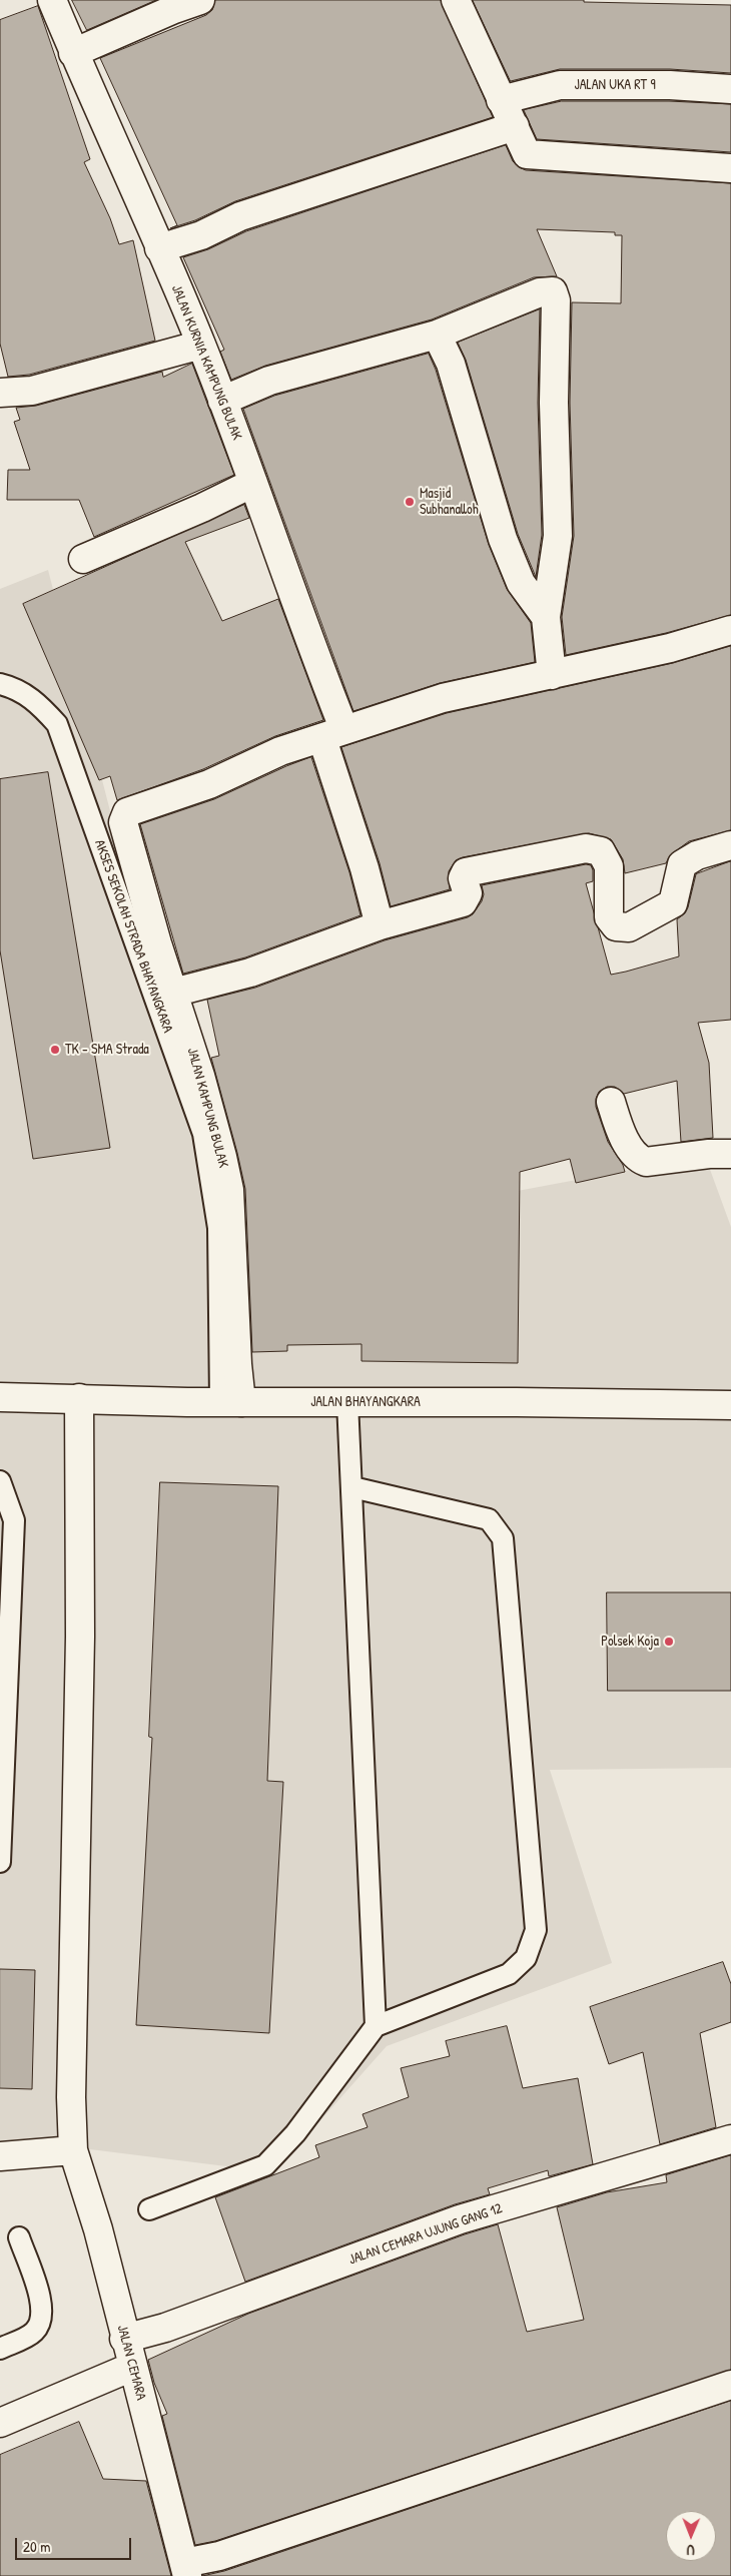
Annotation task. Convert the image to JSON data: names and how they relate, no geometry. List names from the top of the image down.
{
  "streets": {
    "street": [
      "JALAN UKA RT 9",
      "JALAN KURNIA KAMPUNG BULAK",
      "JALAN KAMPUNG BULAK",
      "JALAN BHAYANGKARA",
      "JALAN CEMARA UJUNG GANG 12",
      "JALAN CEMARA"
    ],
    "lane": ["AKSES SEKOLAH STRADA BHAYANGKARA"]
  },
  "crossings": [
    ["JALAN KURNIA KAMPUNG BULAK", "JALAN KAMPUNG BULAK"],
    ["AKSES SEKOLAH STRADA BHAYANGKARA", "JALAN KAMPUNG BULAK"],
    ["AKSES SEKOLAH STRADA BHAYANGKARA", "JALAN BHAYANGKARA"],
    ["JALAN KAMPUNG BULAK", "JALAN BHAYANGKARA"],
    ["JALAN BHAYANGKARA", "JALAN CEMARA"],
    ["JALAN CEMARA UJUNG GANG 12", "JALAN CEMARA"]
  ],
  "places": ["Masjid Subhanalloh", "TK - SMA Strada", "Polsek Koja"],
  "scale_bar": "20 m",
  "north": "bottom"
}
